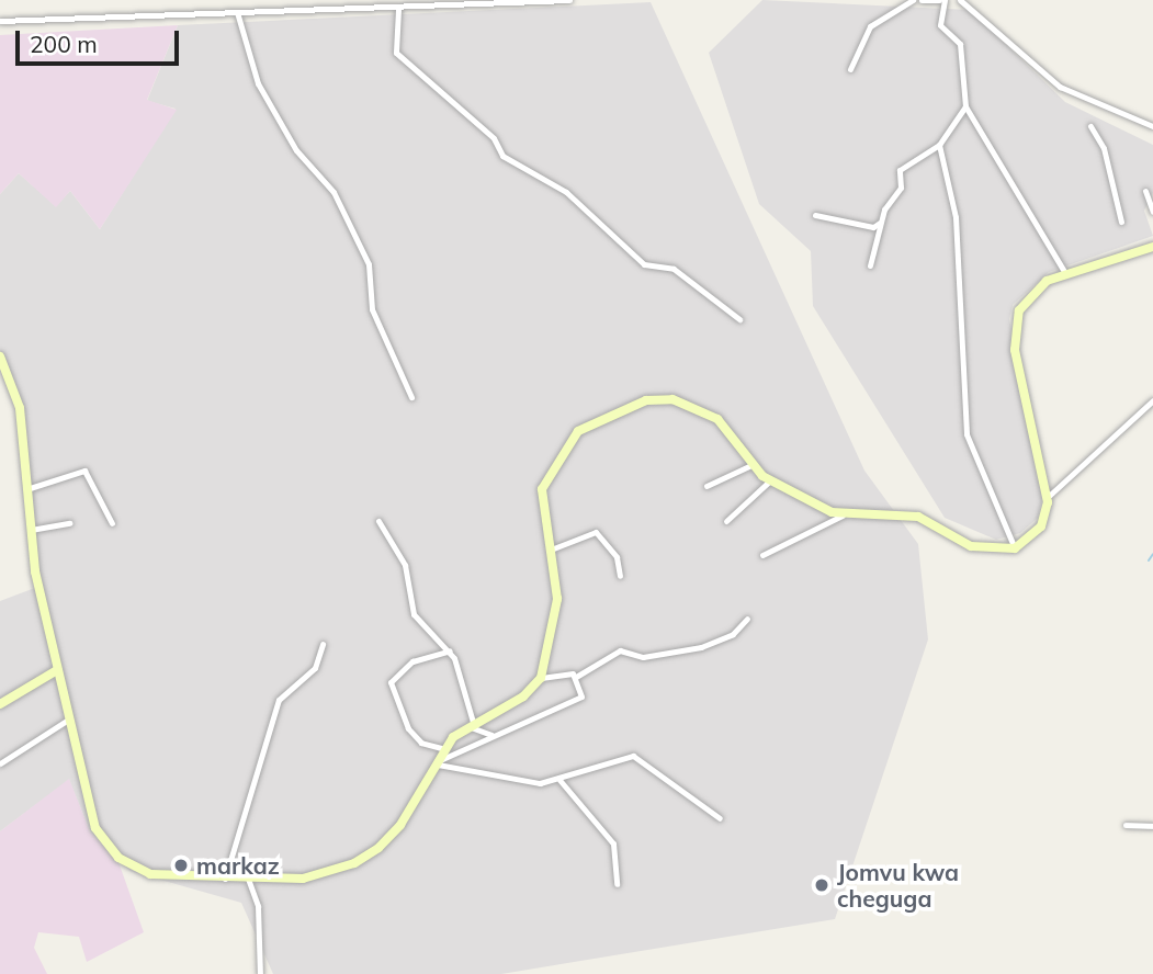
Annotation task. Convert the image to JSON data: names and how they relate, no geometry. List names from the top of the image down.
{
  "places": ["markaz", "Jomvu kwa cheguga"],
  "scale_bar": "200 m"
}
